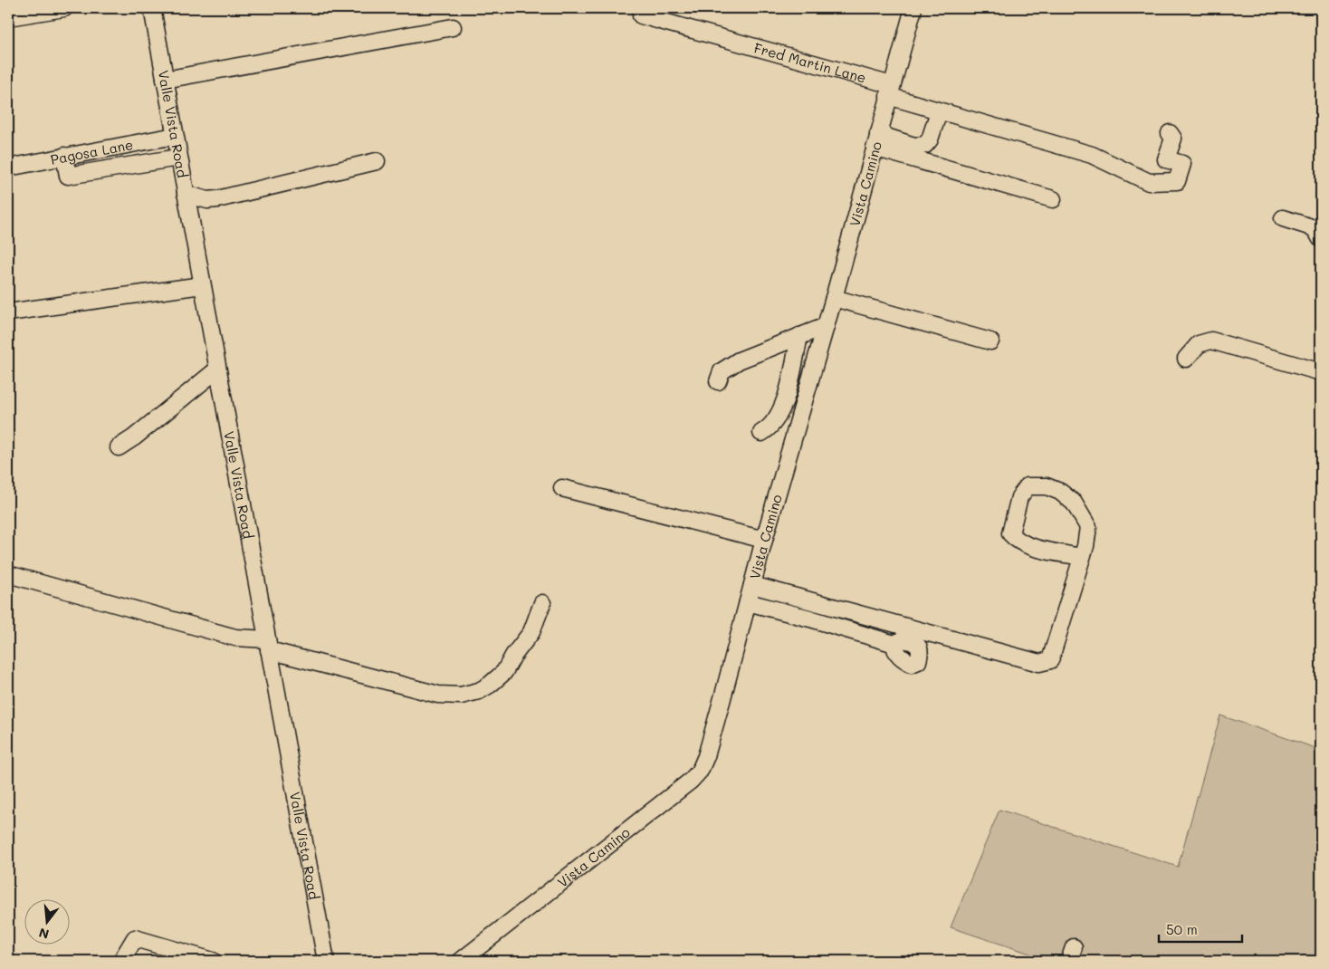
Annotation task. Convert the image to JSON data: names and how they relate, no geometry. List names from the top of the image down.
{
  "streets": {
    "street": [
      "Fred Martin Lane",
      "Valle Vista Road",
      "Pagosa Lane",
      "Vista Camino"
    ]
  },
  "crossings": [
    ["Fred Martin Lane", "Vista Camino"],
    ["Valle Vista Road", "Pagosa Lane"]
  ],
  "scale_bar": "50 m",
  "north": "bottom"
}
